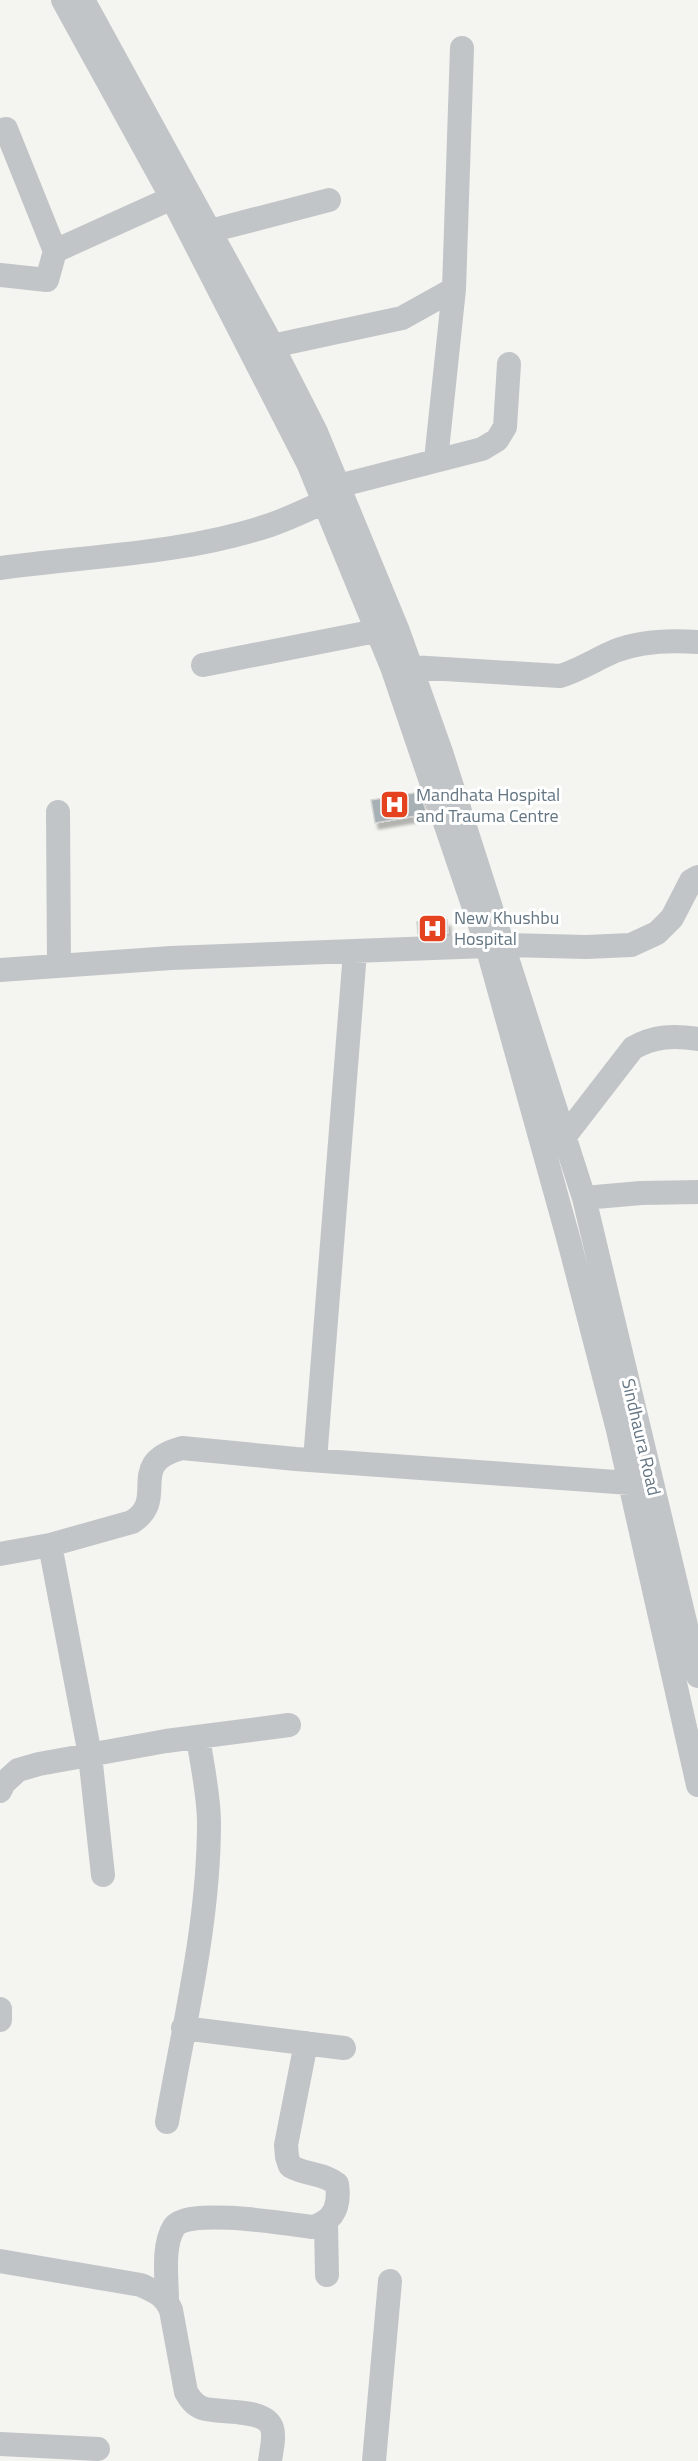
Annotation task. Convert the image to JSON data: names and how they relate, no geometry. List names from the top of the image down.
{
  "streets": {
    "street": ["Sindhaura Road"]
  },
  "places": {
    "hospital": ["Mandhata Hospital and Trauma Centre", "New Khushbu Hospital"]
  }
}
